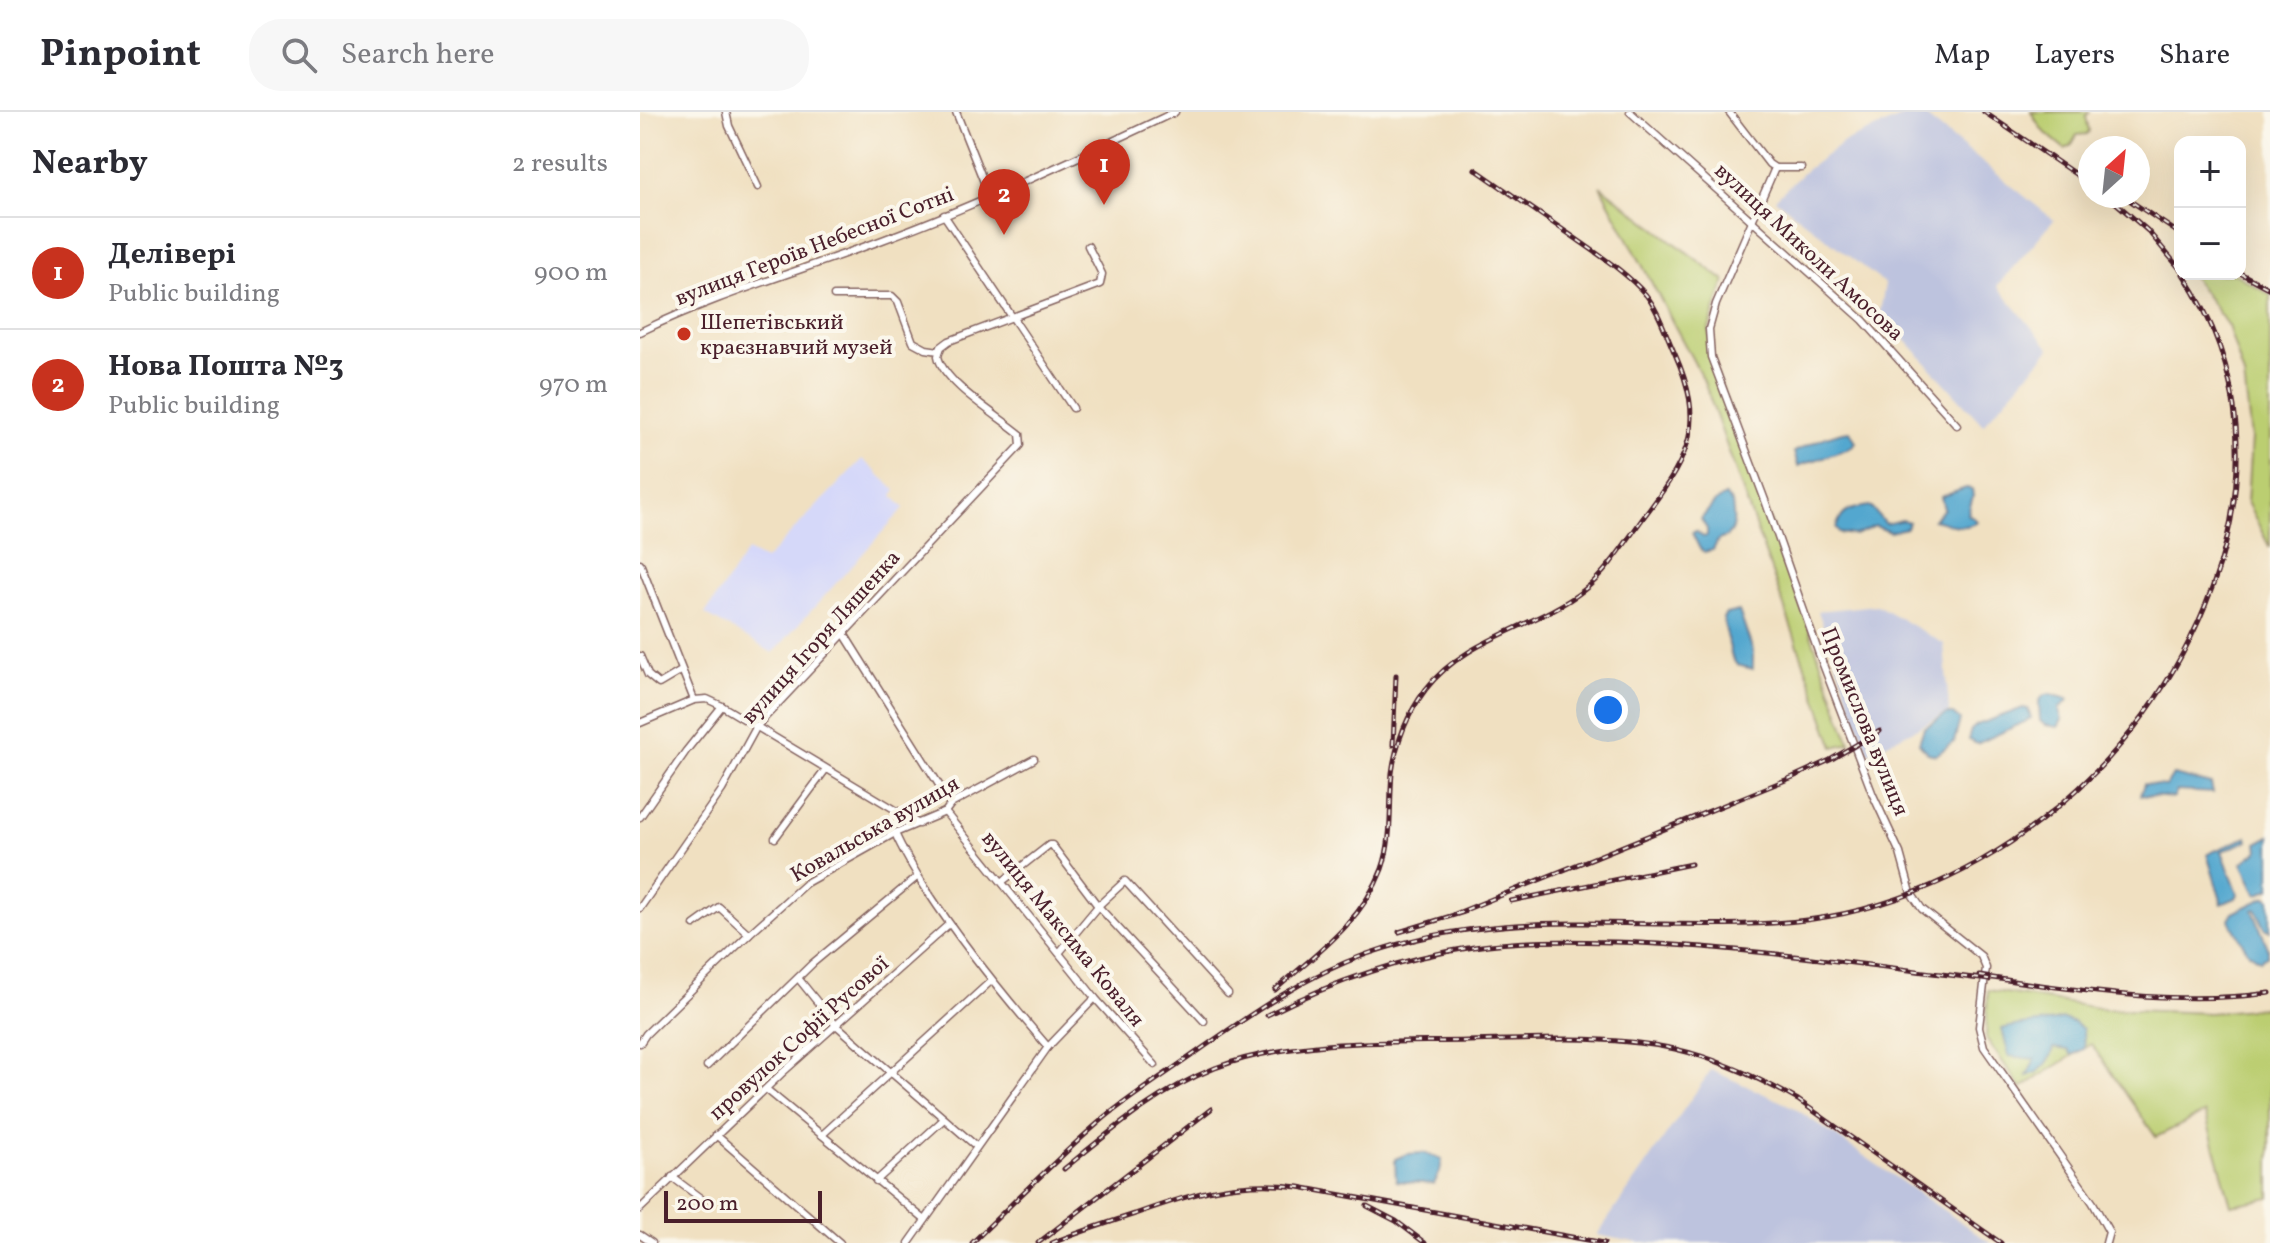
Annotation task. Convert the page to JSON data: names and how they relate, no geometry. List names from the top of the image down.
{
  "streets": {
    "street": [
      "вулиця Героїв Небесної Сотні",
      "вулиця Миколи Амосова",
      "вулиця Ігоря Ляшенка",
      "Промислова вулиця",
      "Ковальська вулиця",
      "вулиця Максима Коваля",
      "провулок Софії Русової"
    ]
  },
  "crossings": [
    ["вулиця Миколи Амосова", "Промислова вулиця"],
    ["Ковальська вулиця", "вулиця Максима Коваля"]
  ],
  "places": ["Шепетівський краєзнавчий музей"],
  "scale_bar": "200 m",
  "north": "top right",
  "page": {
    "header": "Pinpoint",
    "search": "Search here",
    "nav": ["Map", "Layers", "Share"],
    "heading": ["Nearby", "2 results"],
    "map_buttons": ["+", "−"],
    "pins": ["1", "2"],
    "list": [
      {
        "mark": "1",
        "name": "Делівері",
        "note": "Public building",
        "value": "900 m"
      },
      {
        "mark": "2",
        "name": "Нова Пошта №3",
        "note": "Public building",
        "value": "970 m"
      }
    ],
    "scale": "200 m"
  }
}
